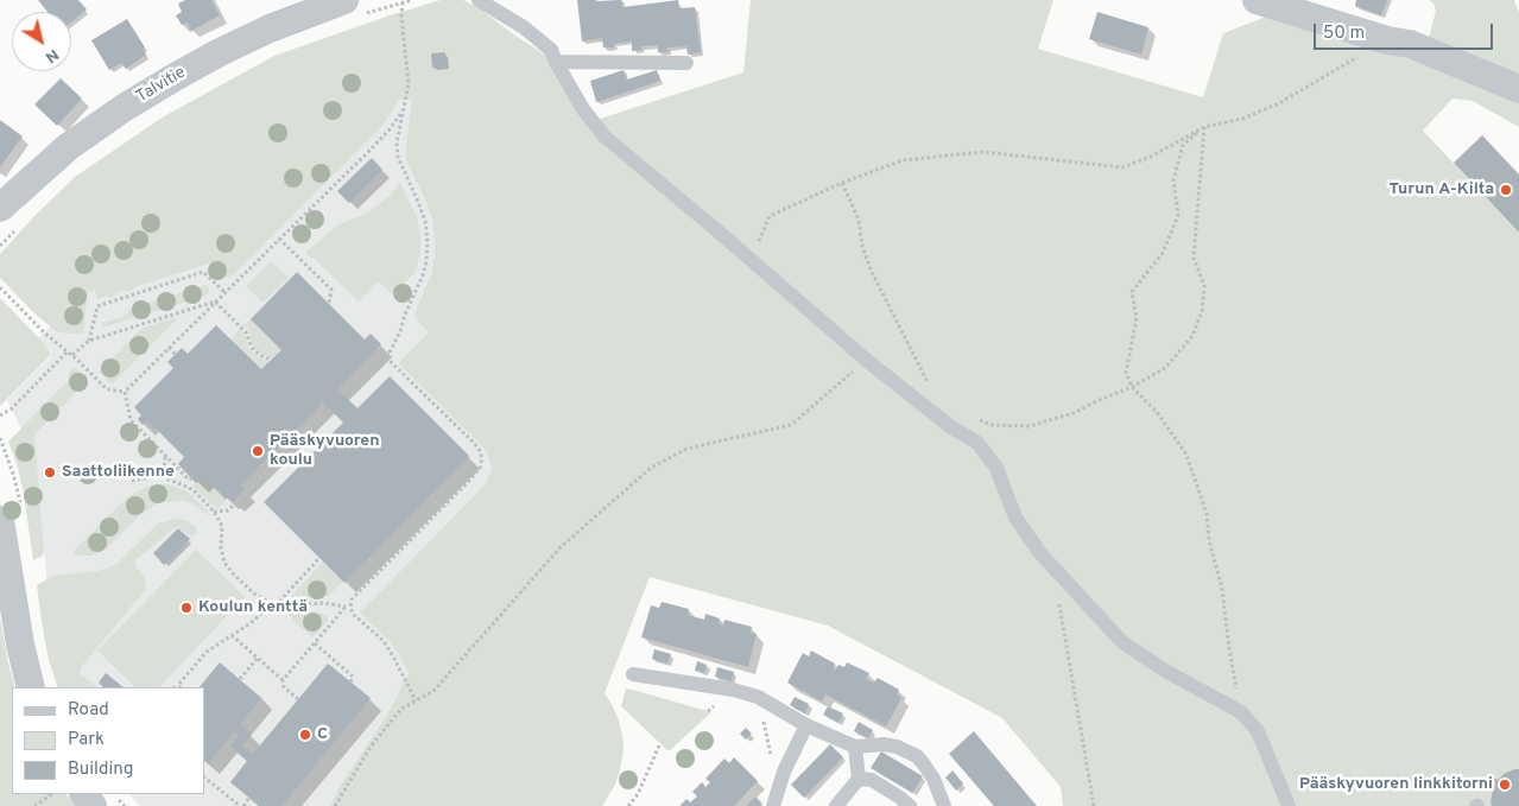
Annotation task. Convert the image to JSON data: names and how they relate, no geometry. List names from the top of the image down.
{
  "streets": {
    "street": ["Talvitie"]
  },
  "places": [
    "Turun A-Kilta",
    "Pääskyvuoren koulu",
    "Saattoliikenne",
    "Koulun kenttä",
    "C",
    "Pääskyvuoren linkkitorni"
  ],
  "legend": ["Road", "Park", "Building"],
  "scale_bar": "50 m",
  "north": "bottom right"
}
